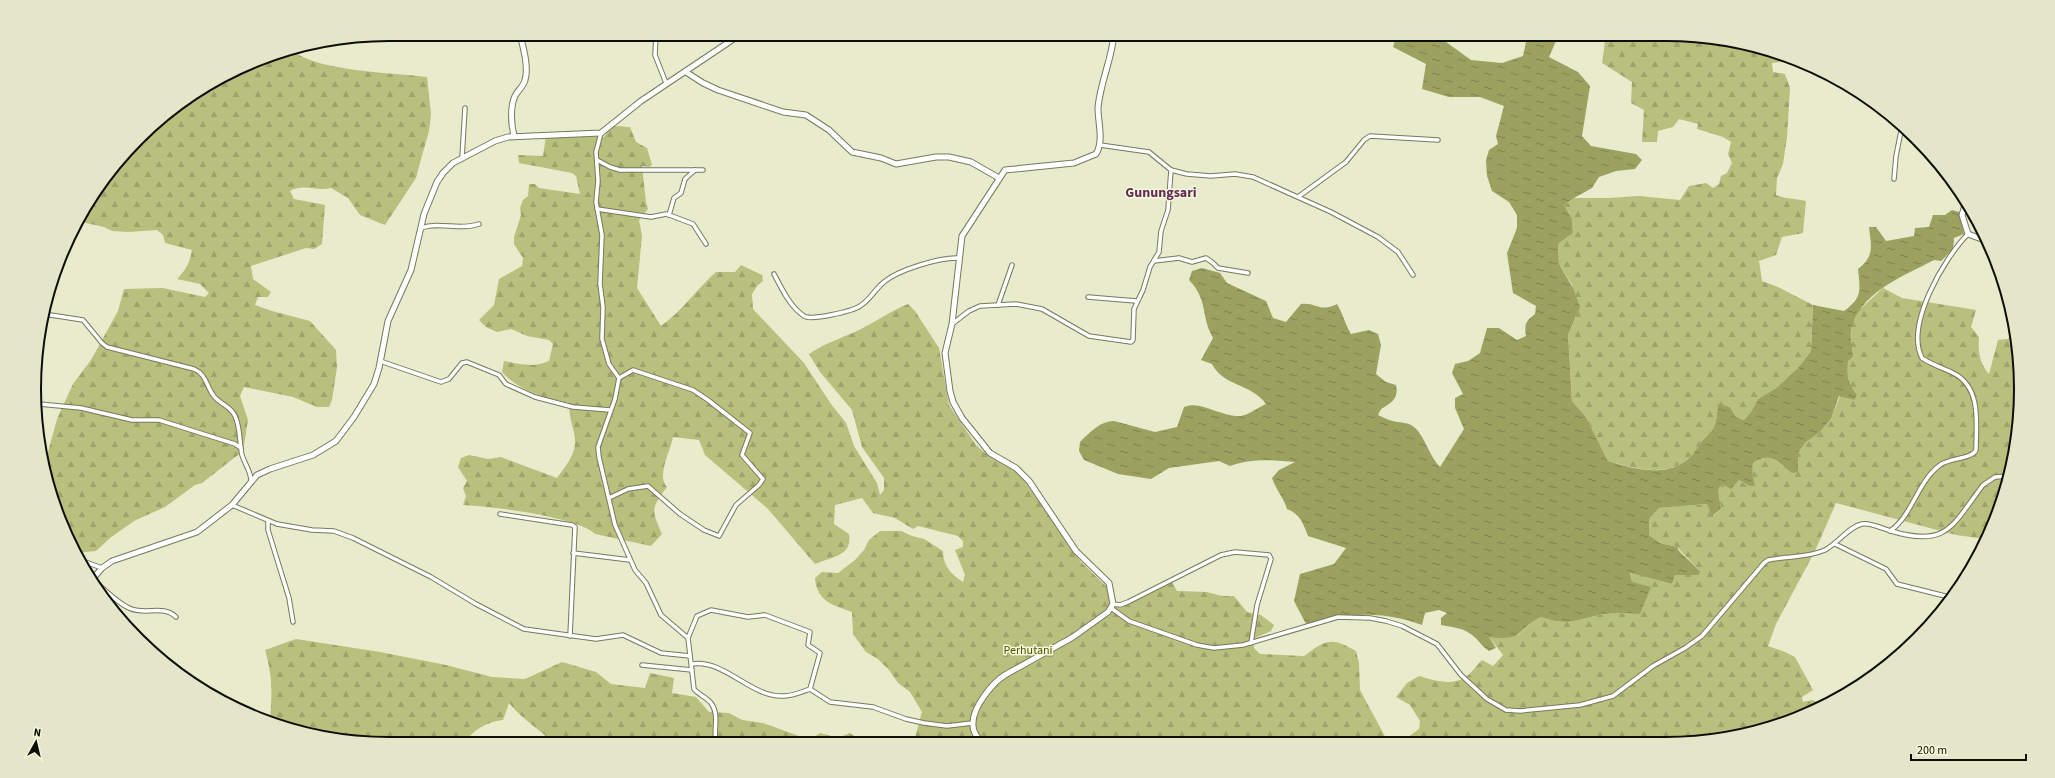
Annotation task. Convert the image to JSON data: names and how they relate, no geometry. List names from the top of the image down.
{
  "districts": ["Gunungsari"],
  "parks": ["Perhutani"],
  "scale_bar": "200 m",
  "north": "top"
}
